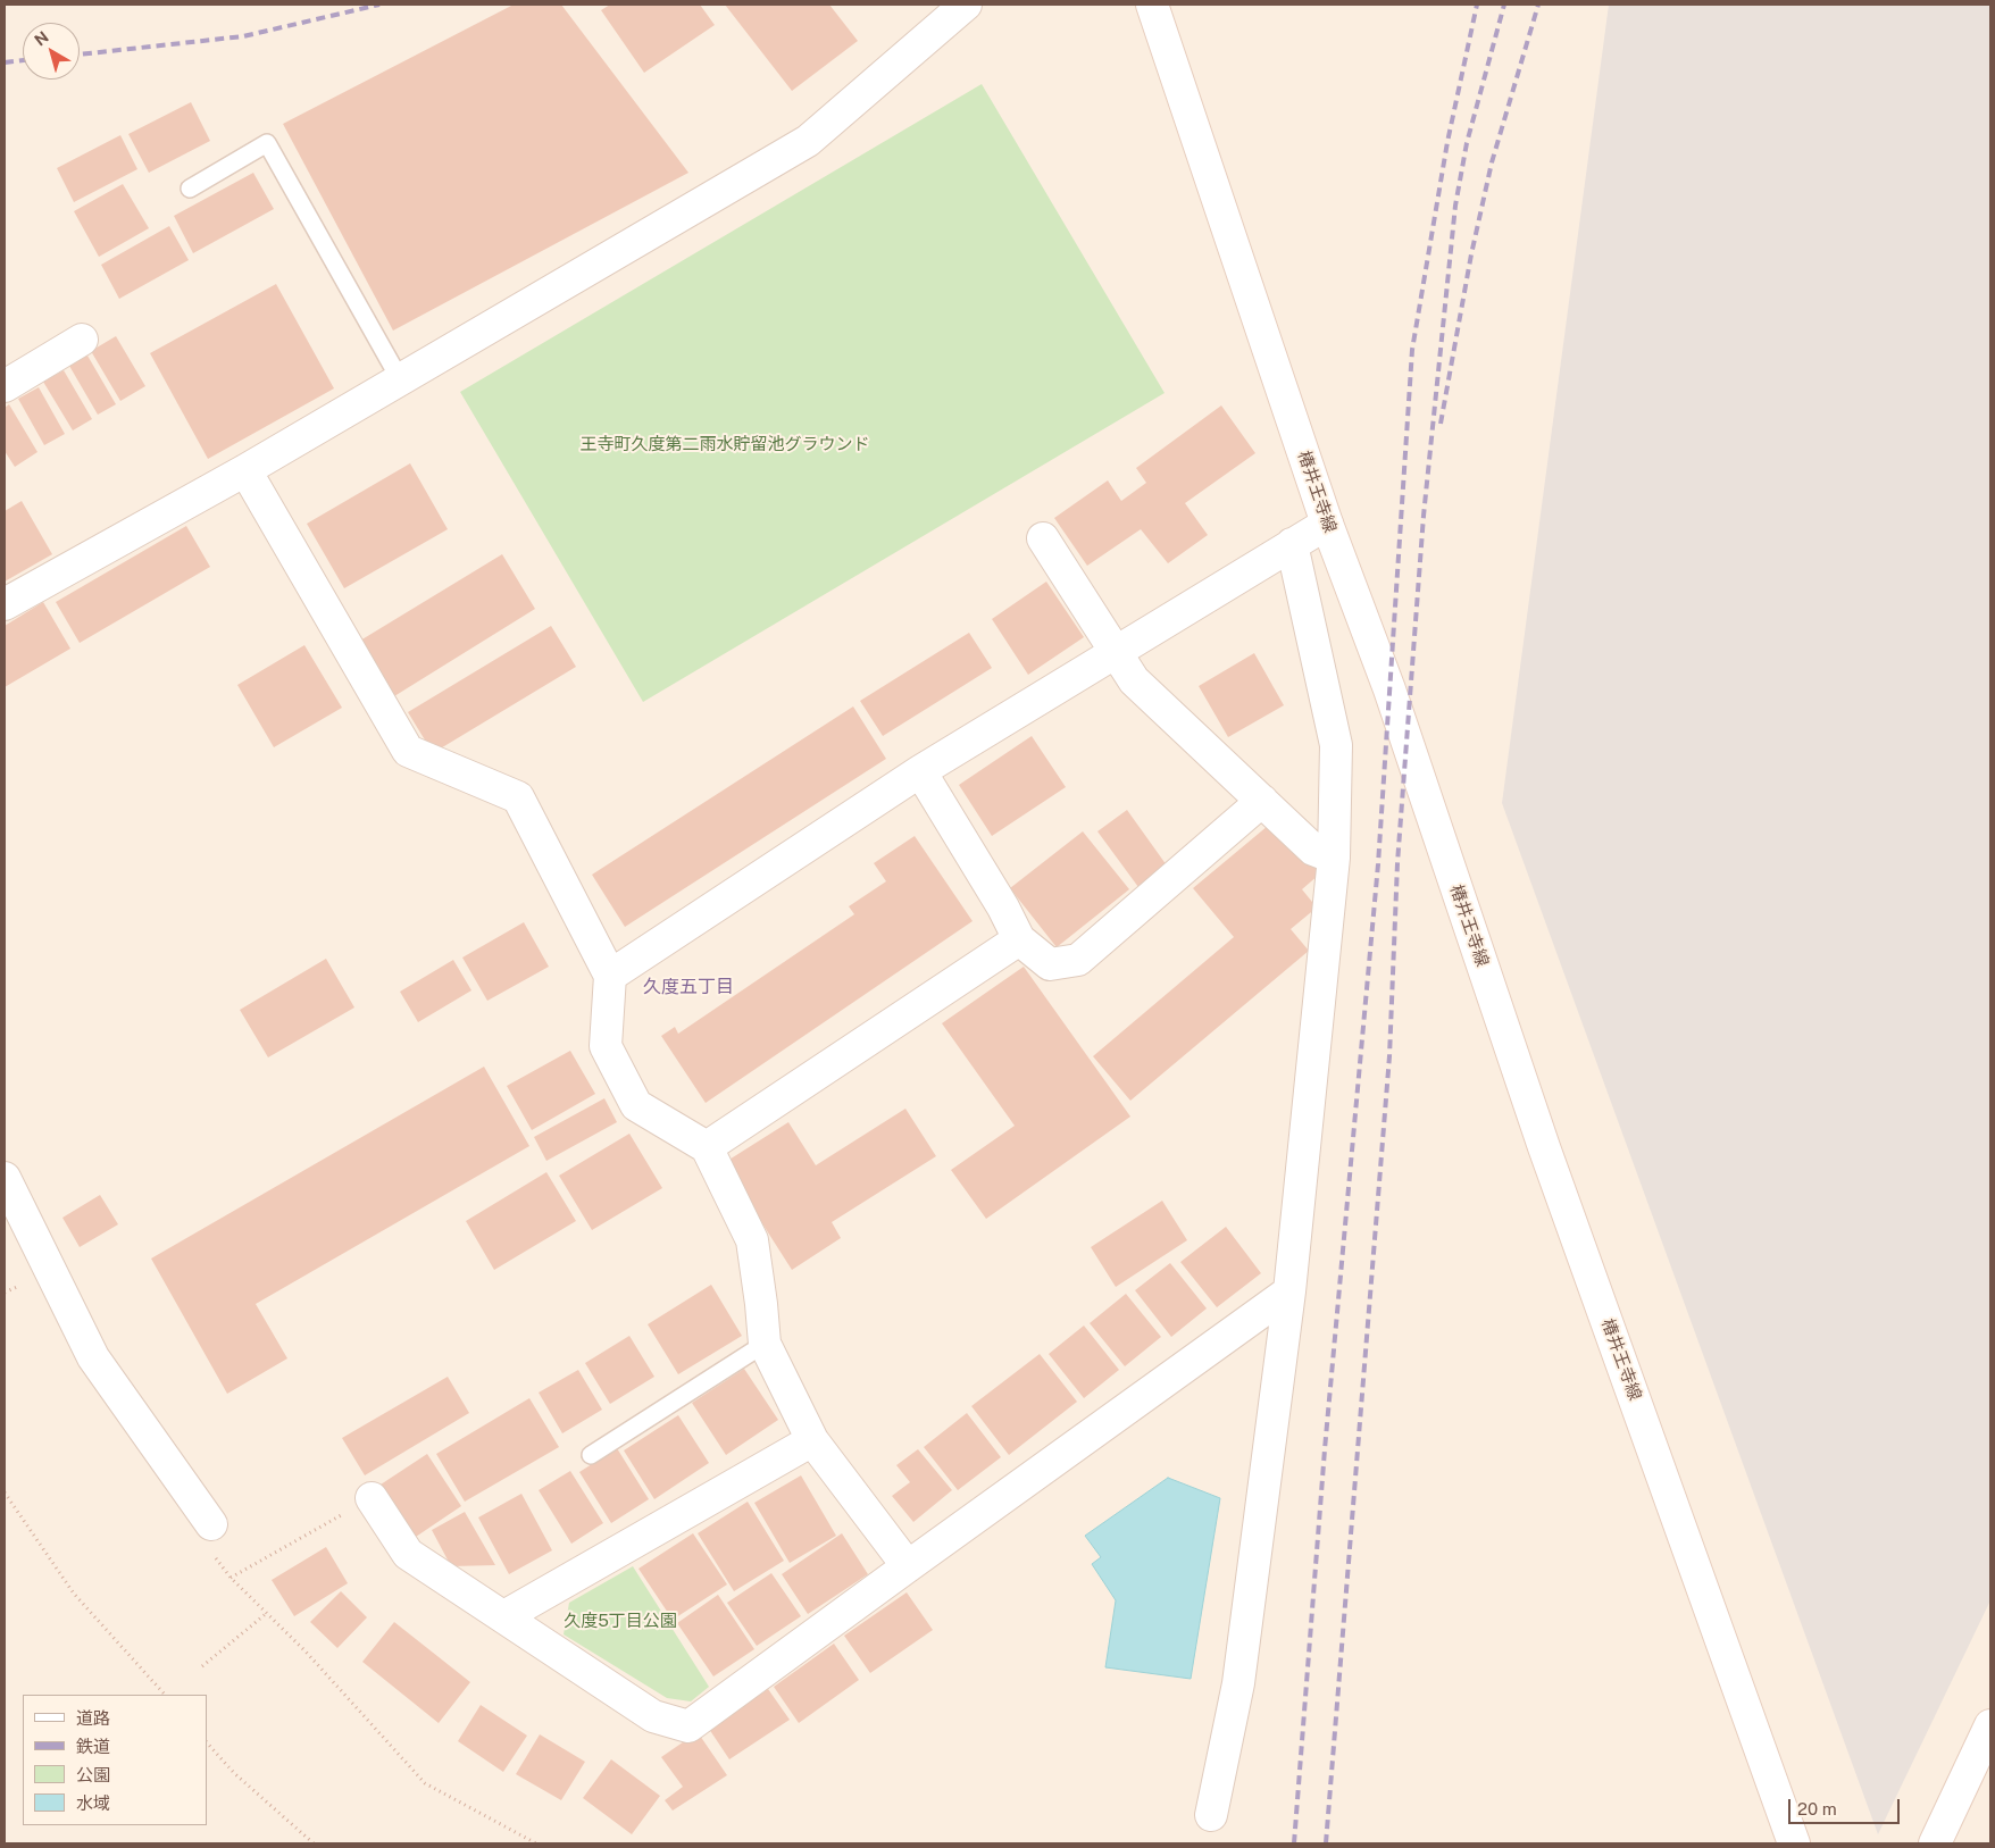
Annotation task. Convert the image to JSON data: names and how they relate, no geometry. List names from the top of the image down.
{
  "streets": {
    "street": ["椿井王寺線"]
  },
  "districts": ["久度五丁目"],
  "parks": ["王寺町久度第二雨水貯留池グラウンド", "久度5丁目公園"],
  "legend": [
    "道路",
    "鉄道",
    "公園",
    "水域"
  ],
  "scale_bar": "20 m",
  "north": "top left"
}
